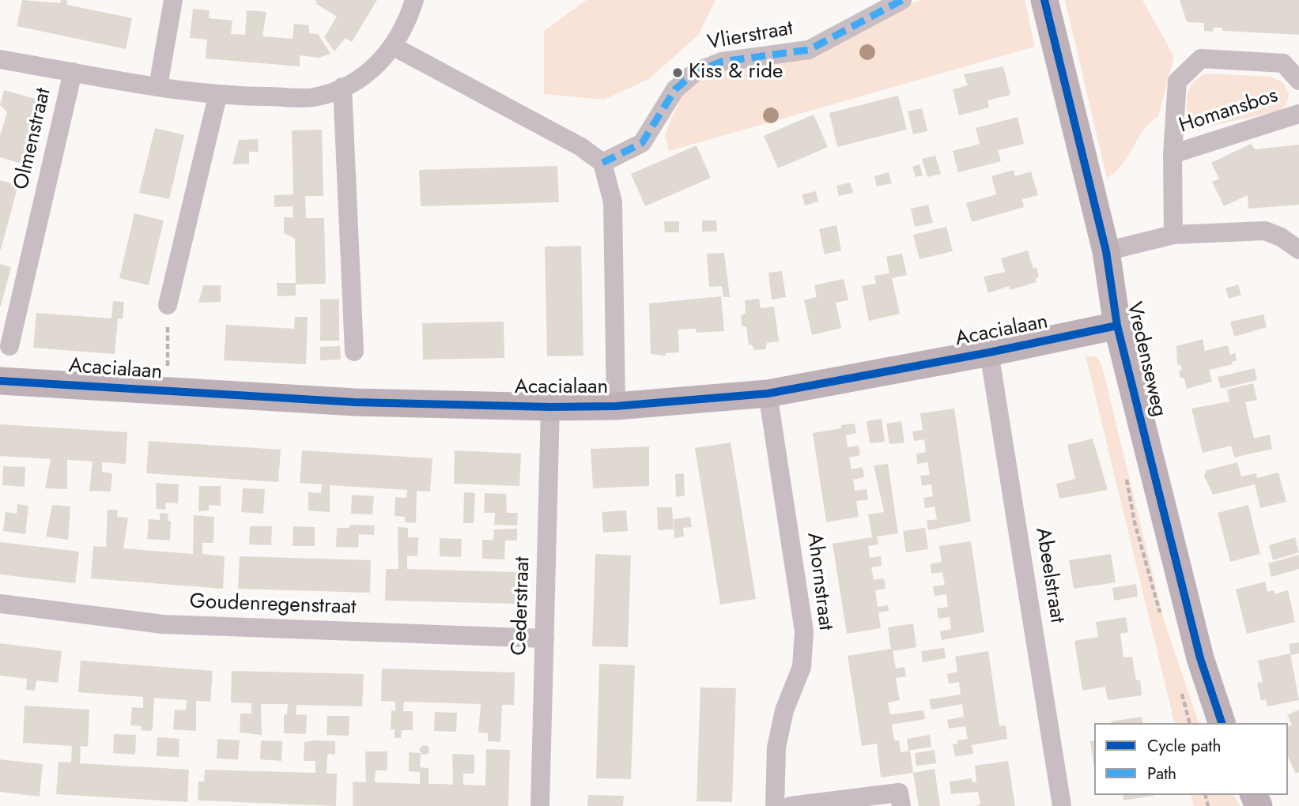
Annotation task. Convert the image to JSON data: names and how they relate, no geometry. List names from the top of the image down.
{
  "streets": {
    "street": [
      "Vlierstraat",
      "Homansbos",
      "Olmenstraat",
      "Acacialaan",
      "Vredenseweg",
      "Abeelstraat",
      "Ahornstraat",
      "Goudenregenstraat",
      "Cederstraat"
    ]
  },
  "crossings": [
    ["Acacialaan", "Vredenseweg"],
    ["Acacialaan", "Abeelstraat"],
    ["Acacialaan", "Ahornstraat"],
    ["Acacialaan", "Cederstraat"],
    ["Goudenregenstraat", "Cederstraat"]
  ],
  "places": ["Kiss & ride"],
  "legend": ["Cycle path", "Path"]
}
